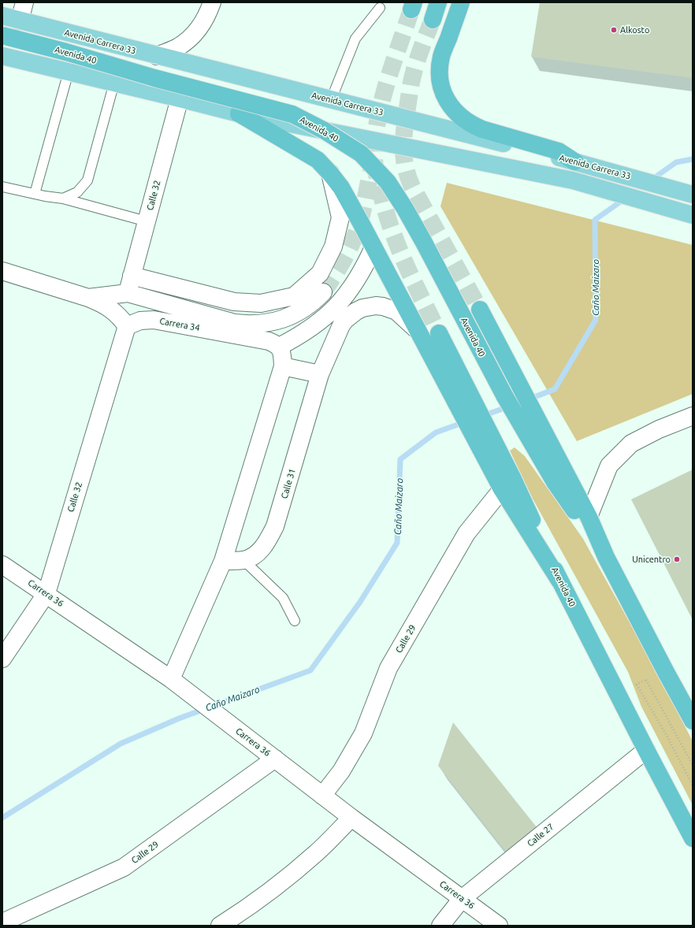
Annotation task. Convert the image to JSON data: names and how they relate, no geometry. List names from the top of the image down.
{
  "streets": {
    "highway": ["Avenida 40"],
    "main road": ["Avenida Carrera 33"],
    "street": [
      "Calle 32",
      "Carrera 34",
      "Calle 31",
      "Carrera 36",
      "Calle 29",
      "Calle 27"
    ]
  },
  "crossings": [
    ["Avenida 40", "Calle 27"],
    ["Calle 32", "Carrera 34"],
    ["Calle 32", "Carrera 36"],
    ["Carrera 36", "Calle 29"],
    ["Carrera 36", "Calle 27"]
  ],
  "water": ["Caño Maizaro"],
  "places": ["Alkosto", "Unicentro"]
}
